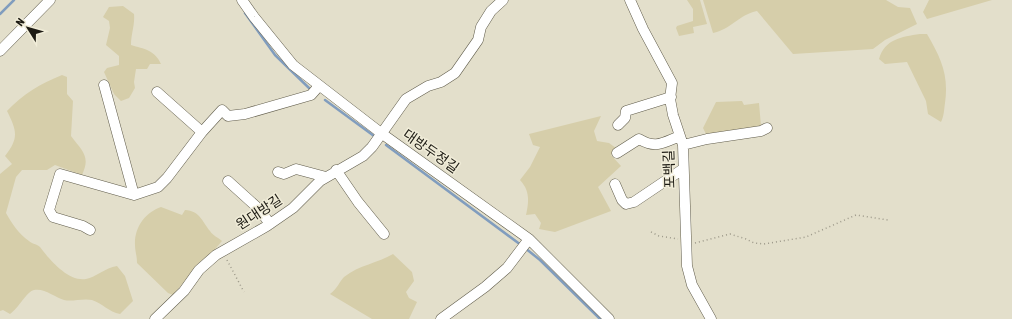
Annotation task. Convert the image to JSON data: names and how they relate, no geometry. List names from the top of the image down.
{
  "streets": {
    "street": ["대방두정길", "포백길", "원대방길"]
  },
  "crossings": [
    ["대방두정길", "원대방길"]
  ],
  "north": "top left"
}
